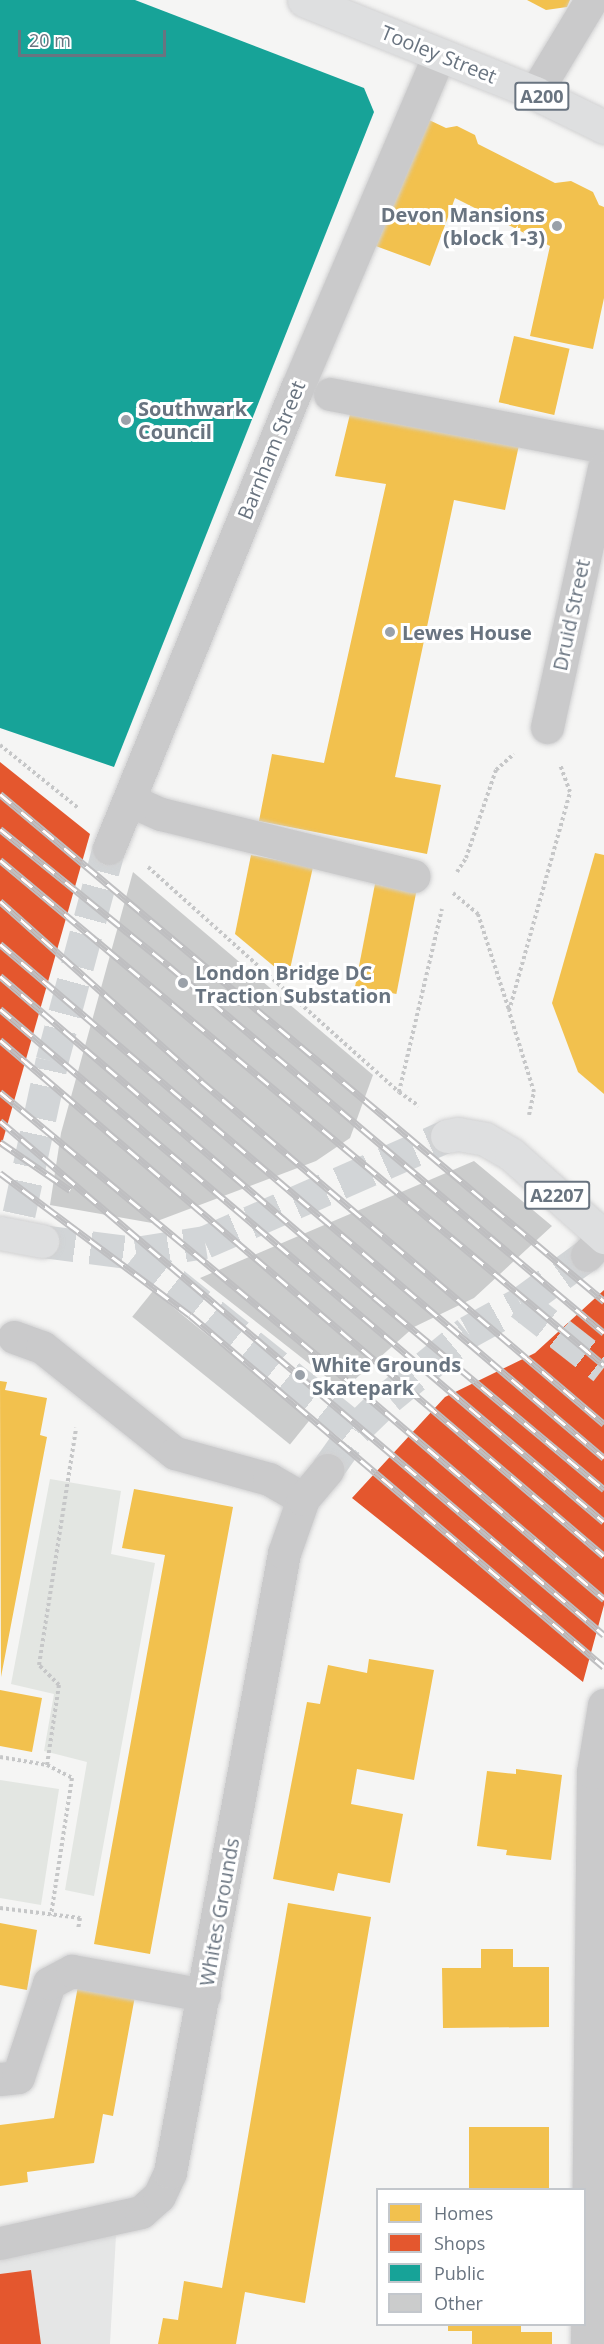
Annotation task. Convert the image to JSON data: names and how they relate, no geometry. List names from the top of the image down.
{
  "streets": {
    "main road": ["Tooley Street", "A200", "A2207"],
    "street": ["Barnham Street", "Druid Street", "Whites Grounds"]
  },
  "crossings": [
    ["Tooley Street", "Barnham Street"]
  ],
  "places": [
    "Devon Mansions (block 1-3)",
    "Southwark Council",
    "Lewes House",
    "London Bridge DC Traction Substation",
    "White Grounds Skatepark"
  ],
  "legend": [
    "Homes",
    "Shops",
    "Public",
    "Other"
  ],
  "scale_bar": "20 m"
}
